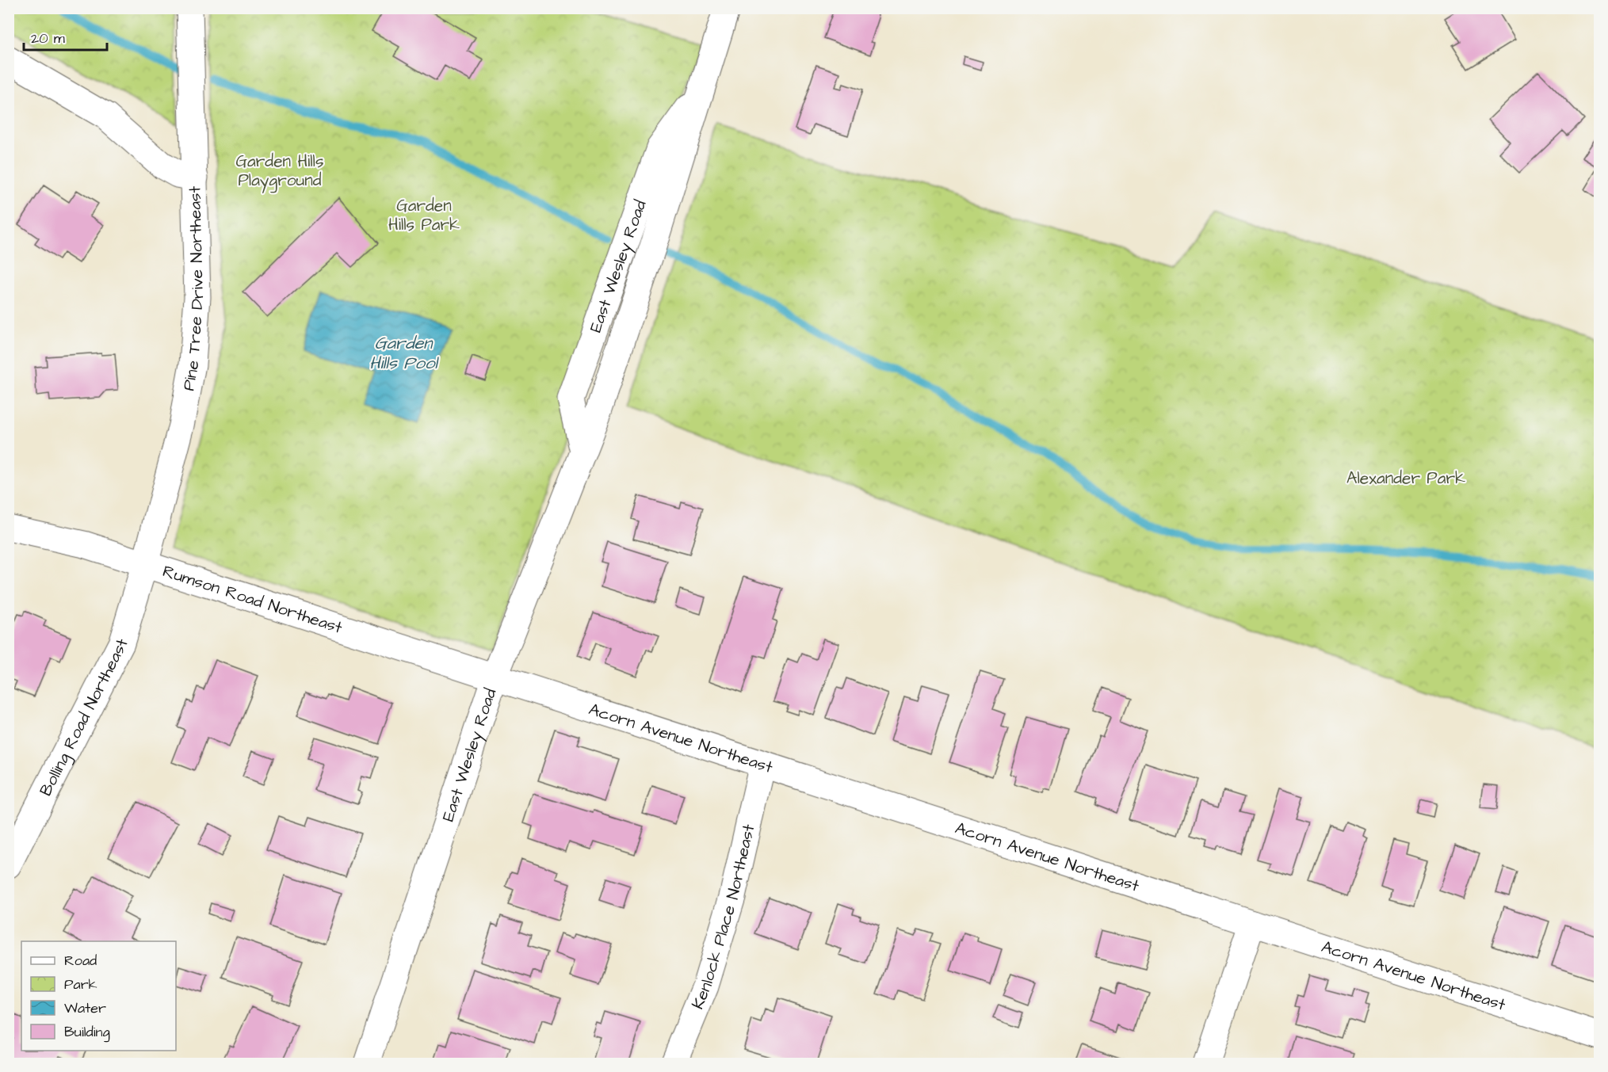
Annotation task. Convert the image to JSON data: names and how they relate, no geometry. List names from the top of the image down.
{
  "streets": {
    "street": [
      "East Wesley Road",
      "Pine Tree Drive Northeast",
      "Rumson Road Northeast",
      "Bolling Road Northeast",
      "Acorn Avenue Northeast",
      "Kenlock Place Northeast"
    ]
  },
  "crossings": [
    ["East Wesley Road", "Rumson Road Northeast"],
    ["East Wesley Road", "Acorn Avenue Northeast"],
    ["Pine Tree Drive Northeast", "Rumson Road Northeast"],
    ["Pine Tree Drive Northeast", "Bolling Road Northeast"],
    ["Rumson Road Northeast", "Bolling Road Northeast"],
    ["Rumson Road Northeast", "Acorn Avenue Northeast"],
    ["Acorn Avenue Northeast", "Kenlock Place Northeast"]
  ],
  "water": ["Garden Hills Pool"],
  "parks": ["Garden Hills Playground", "Garden Hills Park", "Alexander Park"],
  "legend": [
    "Road",
    "Park",
    "Water",
    "Building"
  ],
  "scale_bar": "20 m"
}
